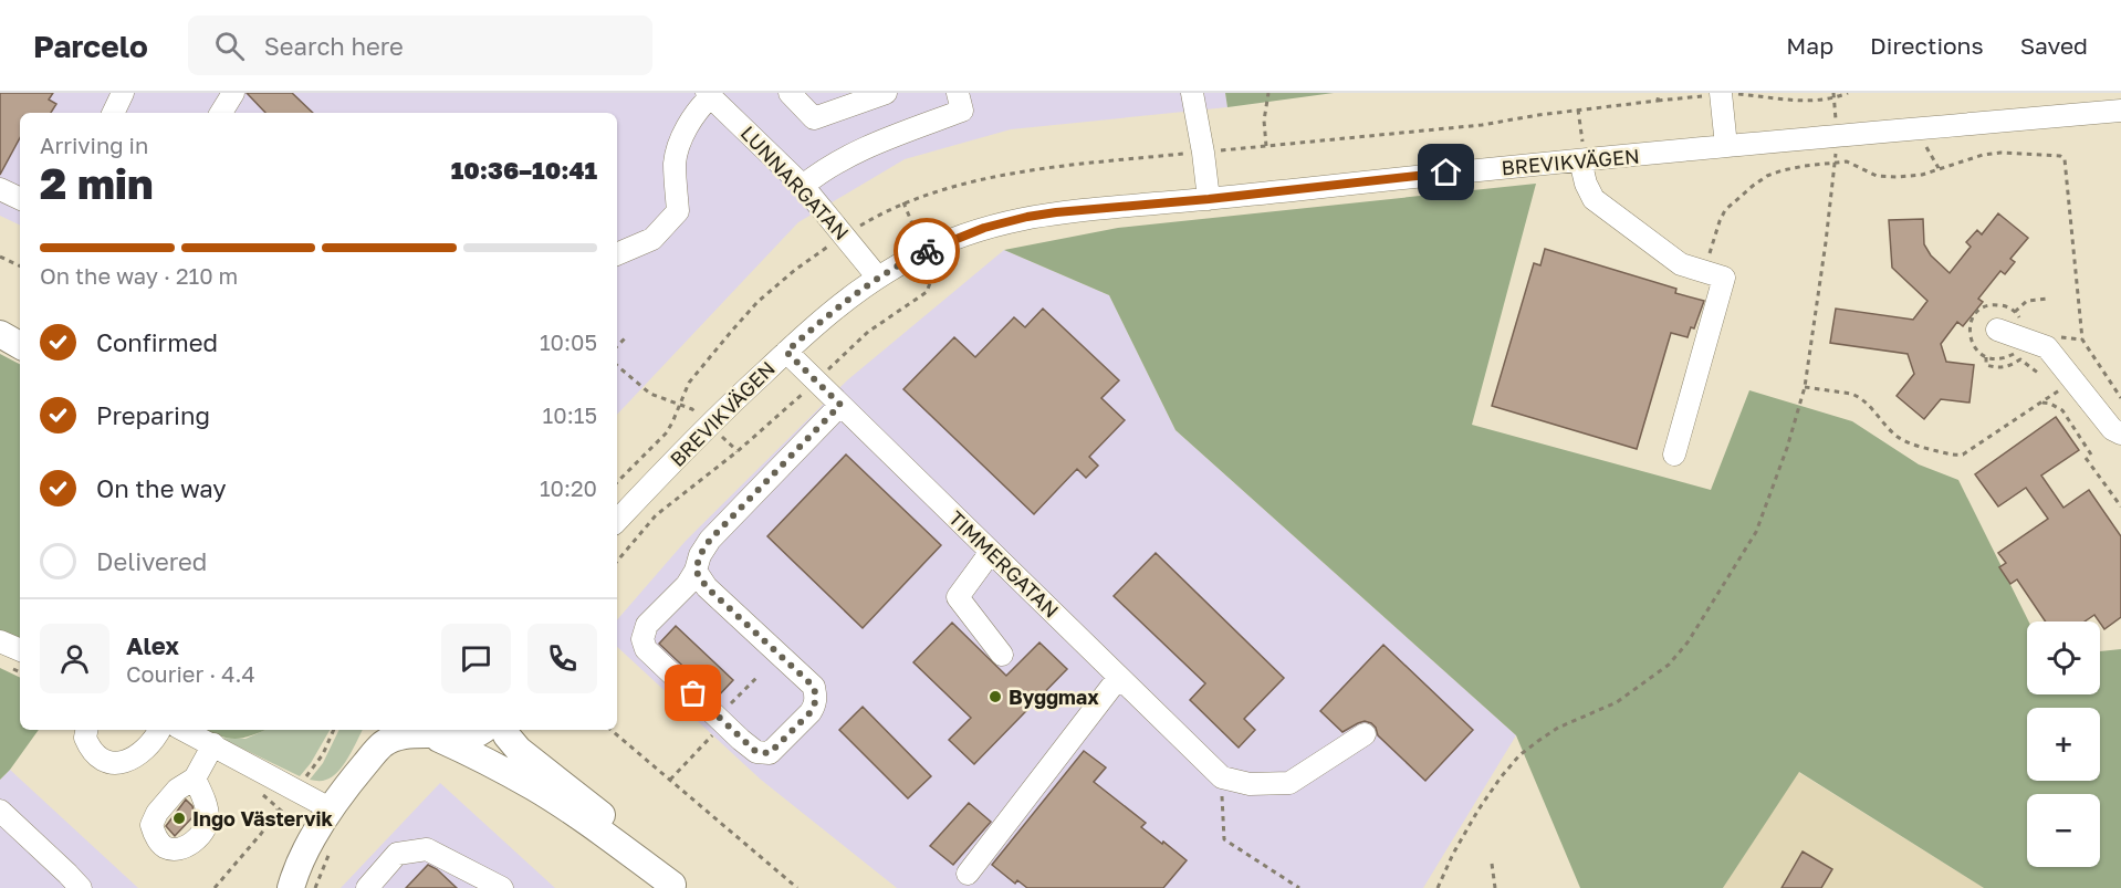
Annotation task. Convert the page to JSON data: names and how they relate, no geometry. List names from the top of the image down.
{
  "streets": {
    "street": ["BREVIKVÄGEN", "LUNNARGATAN", "TIMMERGATAN"]
  },
  "crossings": [
    ["BREVIKVÄGEN", "LUNNARGATAN"],
    ["BREVIKVÄGEN", "TIMMERGATAN"]
  ],
  "places": ["Byggmax", "Ingo Västervik"],
  "page": {
    "header": "Parcelo",
    "search": "Search here",
    "nav": ["Map", "Directions", "Saved"],
    "heading": ["2 min", "Arriving in", "10:36–10:41"],
    "panel": ["Alex", "Courier · 4.4"],
    "bar": "On the way · 210 m",
    "list": [
      ["Confirmed", "10:05"],
      ["Preparing", "10:15"],
      ["On the way", "10:20"],
      "Delivered"
    ],
    "map_buttons": ["+", "−"]
  }
}
